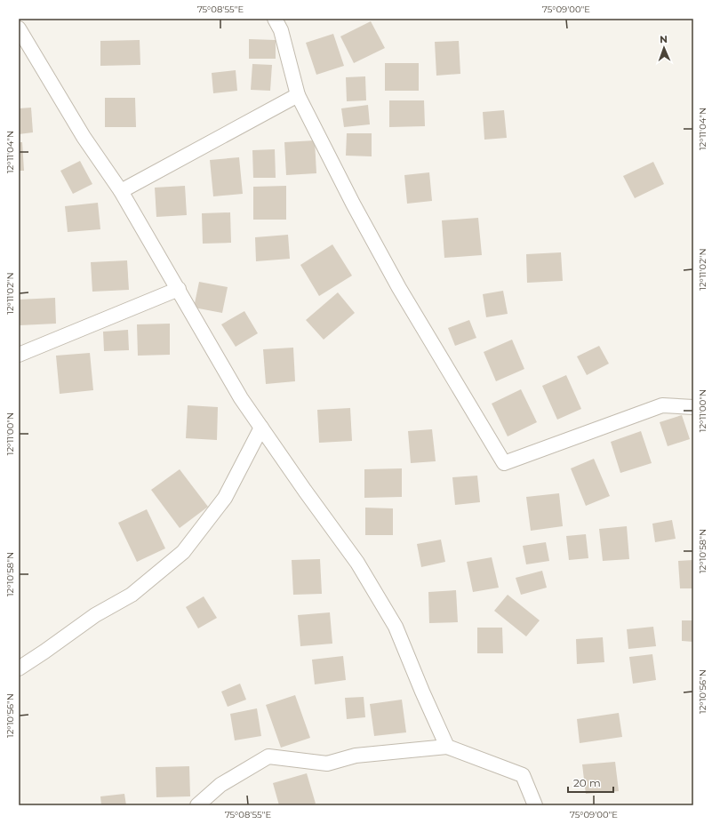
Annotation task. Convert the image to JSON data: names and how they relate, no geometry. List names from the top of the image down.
{
  "scale_bar": "20 m",
  "north": "top",
  "coordinates": [
    "75°08'55\"E",
    "75°09'00\"E",
    "12°11'04\"N",
    "12°11'02\"N",
    "12°11'00\"N",
    "12°10'58\"N",
    "12°10'56\"N"
  ]
}
